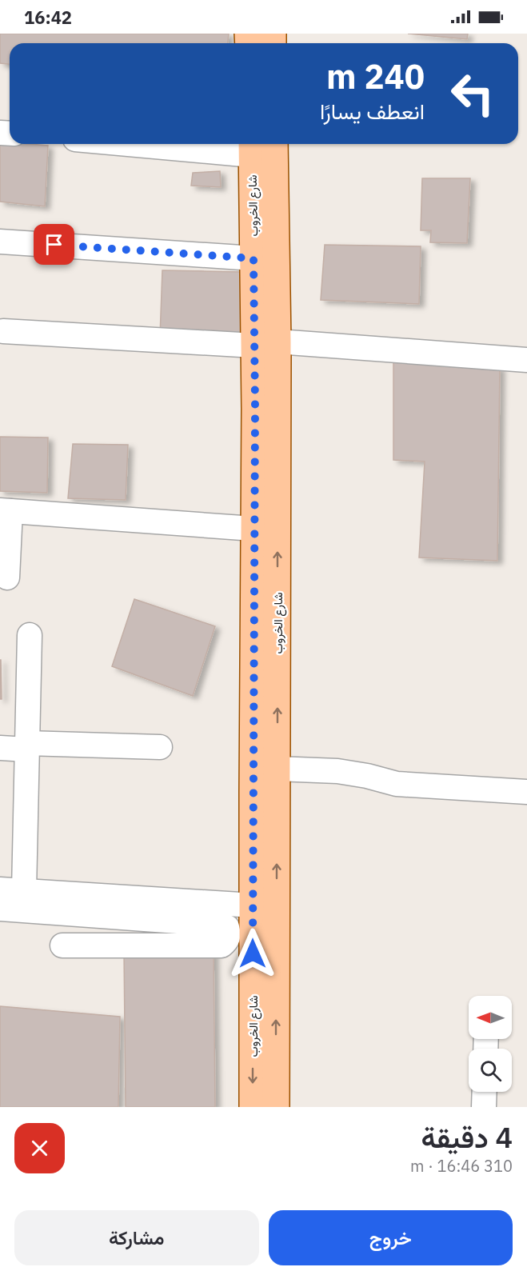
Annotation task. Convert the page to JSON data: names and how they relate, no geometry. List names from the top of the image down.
{
  "streets": {
    "main road": ["شارع الخروب"]
  },
  "north": "left",
  "page": {
    "status": "16:42",
    "turn": ["240 m", "انعطف يسارًا"],
    "heading": ["4 دقيقة", "310 m · 16:46"],
    "buttons": ["خروج", "مشاركة"]
  }
}
